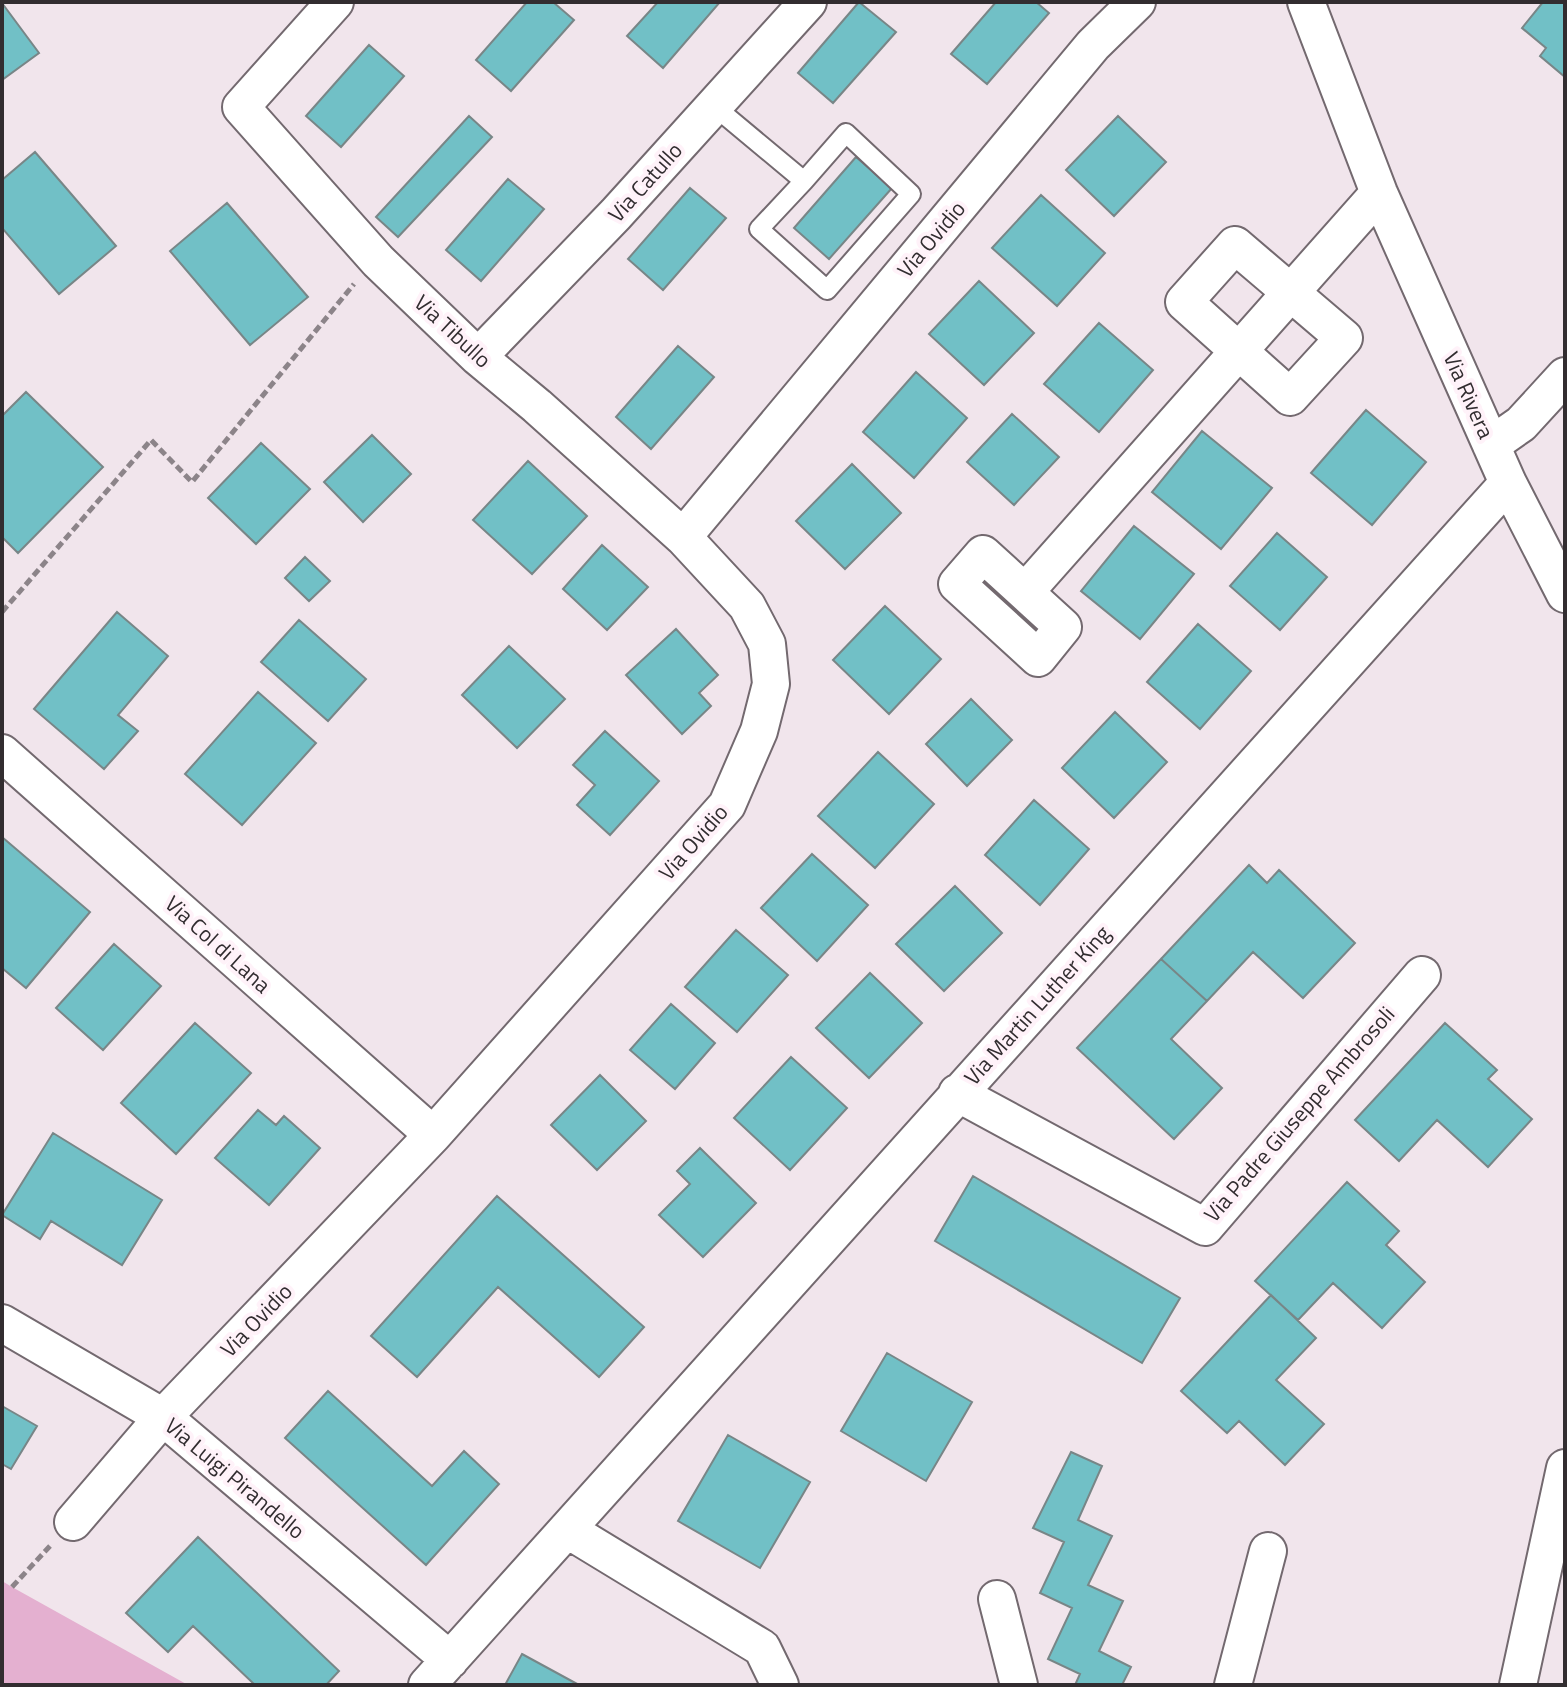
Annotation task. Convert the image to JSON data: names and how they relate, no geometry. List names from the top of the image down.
{
  "streets": {
    "street": [
      "Via Catullo",
      "Via Ovidio",
      "Via Tibullo",
      "Via Rivera",
      "Via Col di Lana",
      "Via Martin Luther King",
      "Via Padre Giuseppe Ambrosoli",
      "Via Luigi Pirandello"
    ]
  },
  "crossings": [
    ["Via Catullo", "Via Tibullo"],
    ["Via Ovidio", "Via Tibullo"],
    ["Via Ovidio", "Via Col di Lana"],
    ["Via Ovidio", "Via Luigi Pirandello"],
    ["Via Rivera", "Via Martin Luther King"],
    ["Via Martin Luther King", "Via Padre Giuseppe Ambrosoli"],
    ["Via Martin Luther King", "Via Luigi Pirandello"]
  ]
}
